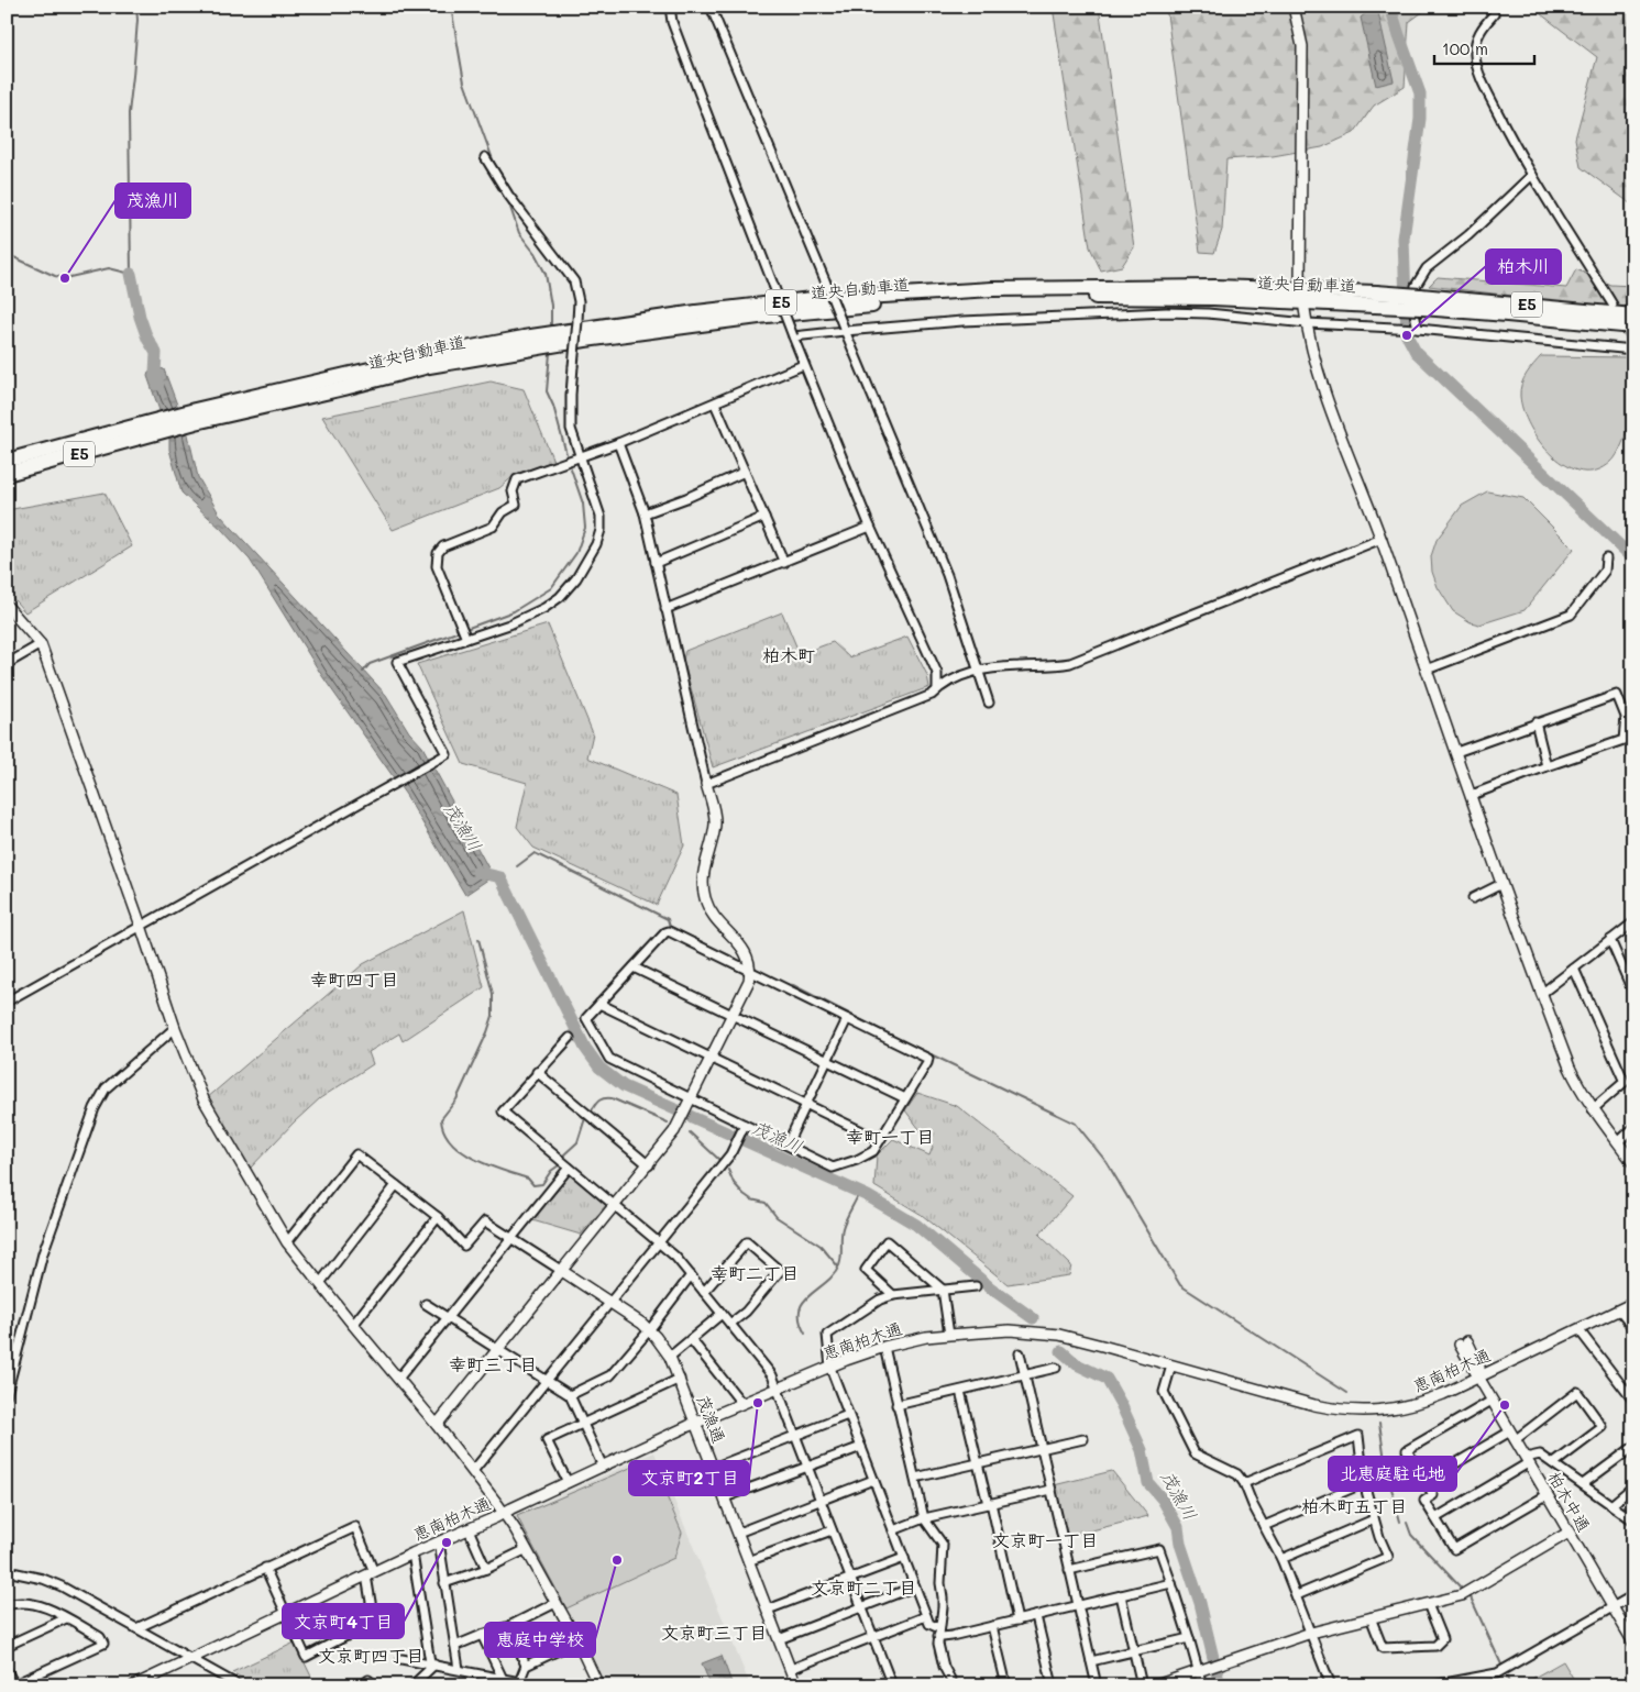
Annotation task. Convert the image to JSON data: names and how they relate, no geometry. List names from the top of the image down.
{
  "streets": {
    "highway": ["道央自動車道", "E5"],
    "street": ["恵南柏木通", "茂漁通", "柏木中通"]
  },
  "crossings": [
    ["恵南柏木通", "茂漁通"],
    ["恵南柏木通", "柏木中通"]
  ],
  "districts": [
    "柏木町",
    "幸町四丁目",
    "幸町一丁目",
    "幸町二丁目",
    "幸町三丁目",
    "柏木町五丁目",
    "文京町一丁目",
    "文京町二丁目",
    "文京町三丁目",
    "文京町四丁目"
  ],
  "water": ["茂漁川"],
  "places": [
    "茂漁川",
    "柏木川",
    "文京町2丁目",
    "北恵庭駐屯地",
    "文京町4丁目",
    "恵庭中学校"
  ],
  "scale_bar": "100 m"
}
